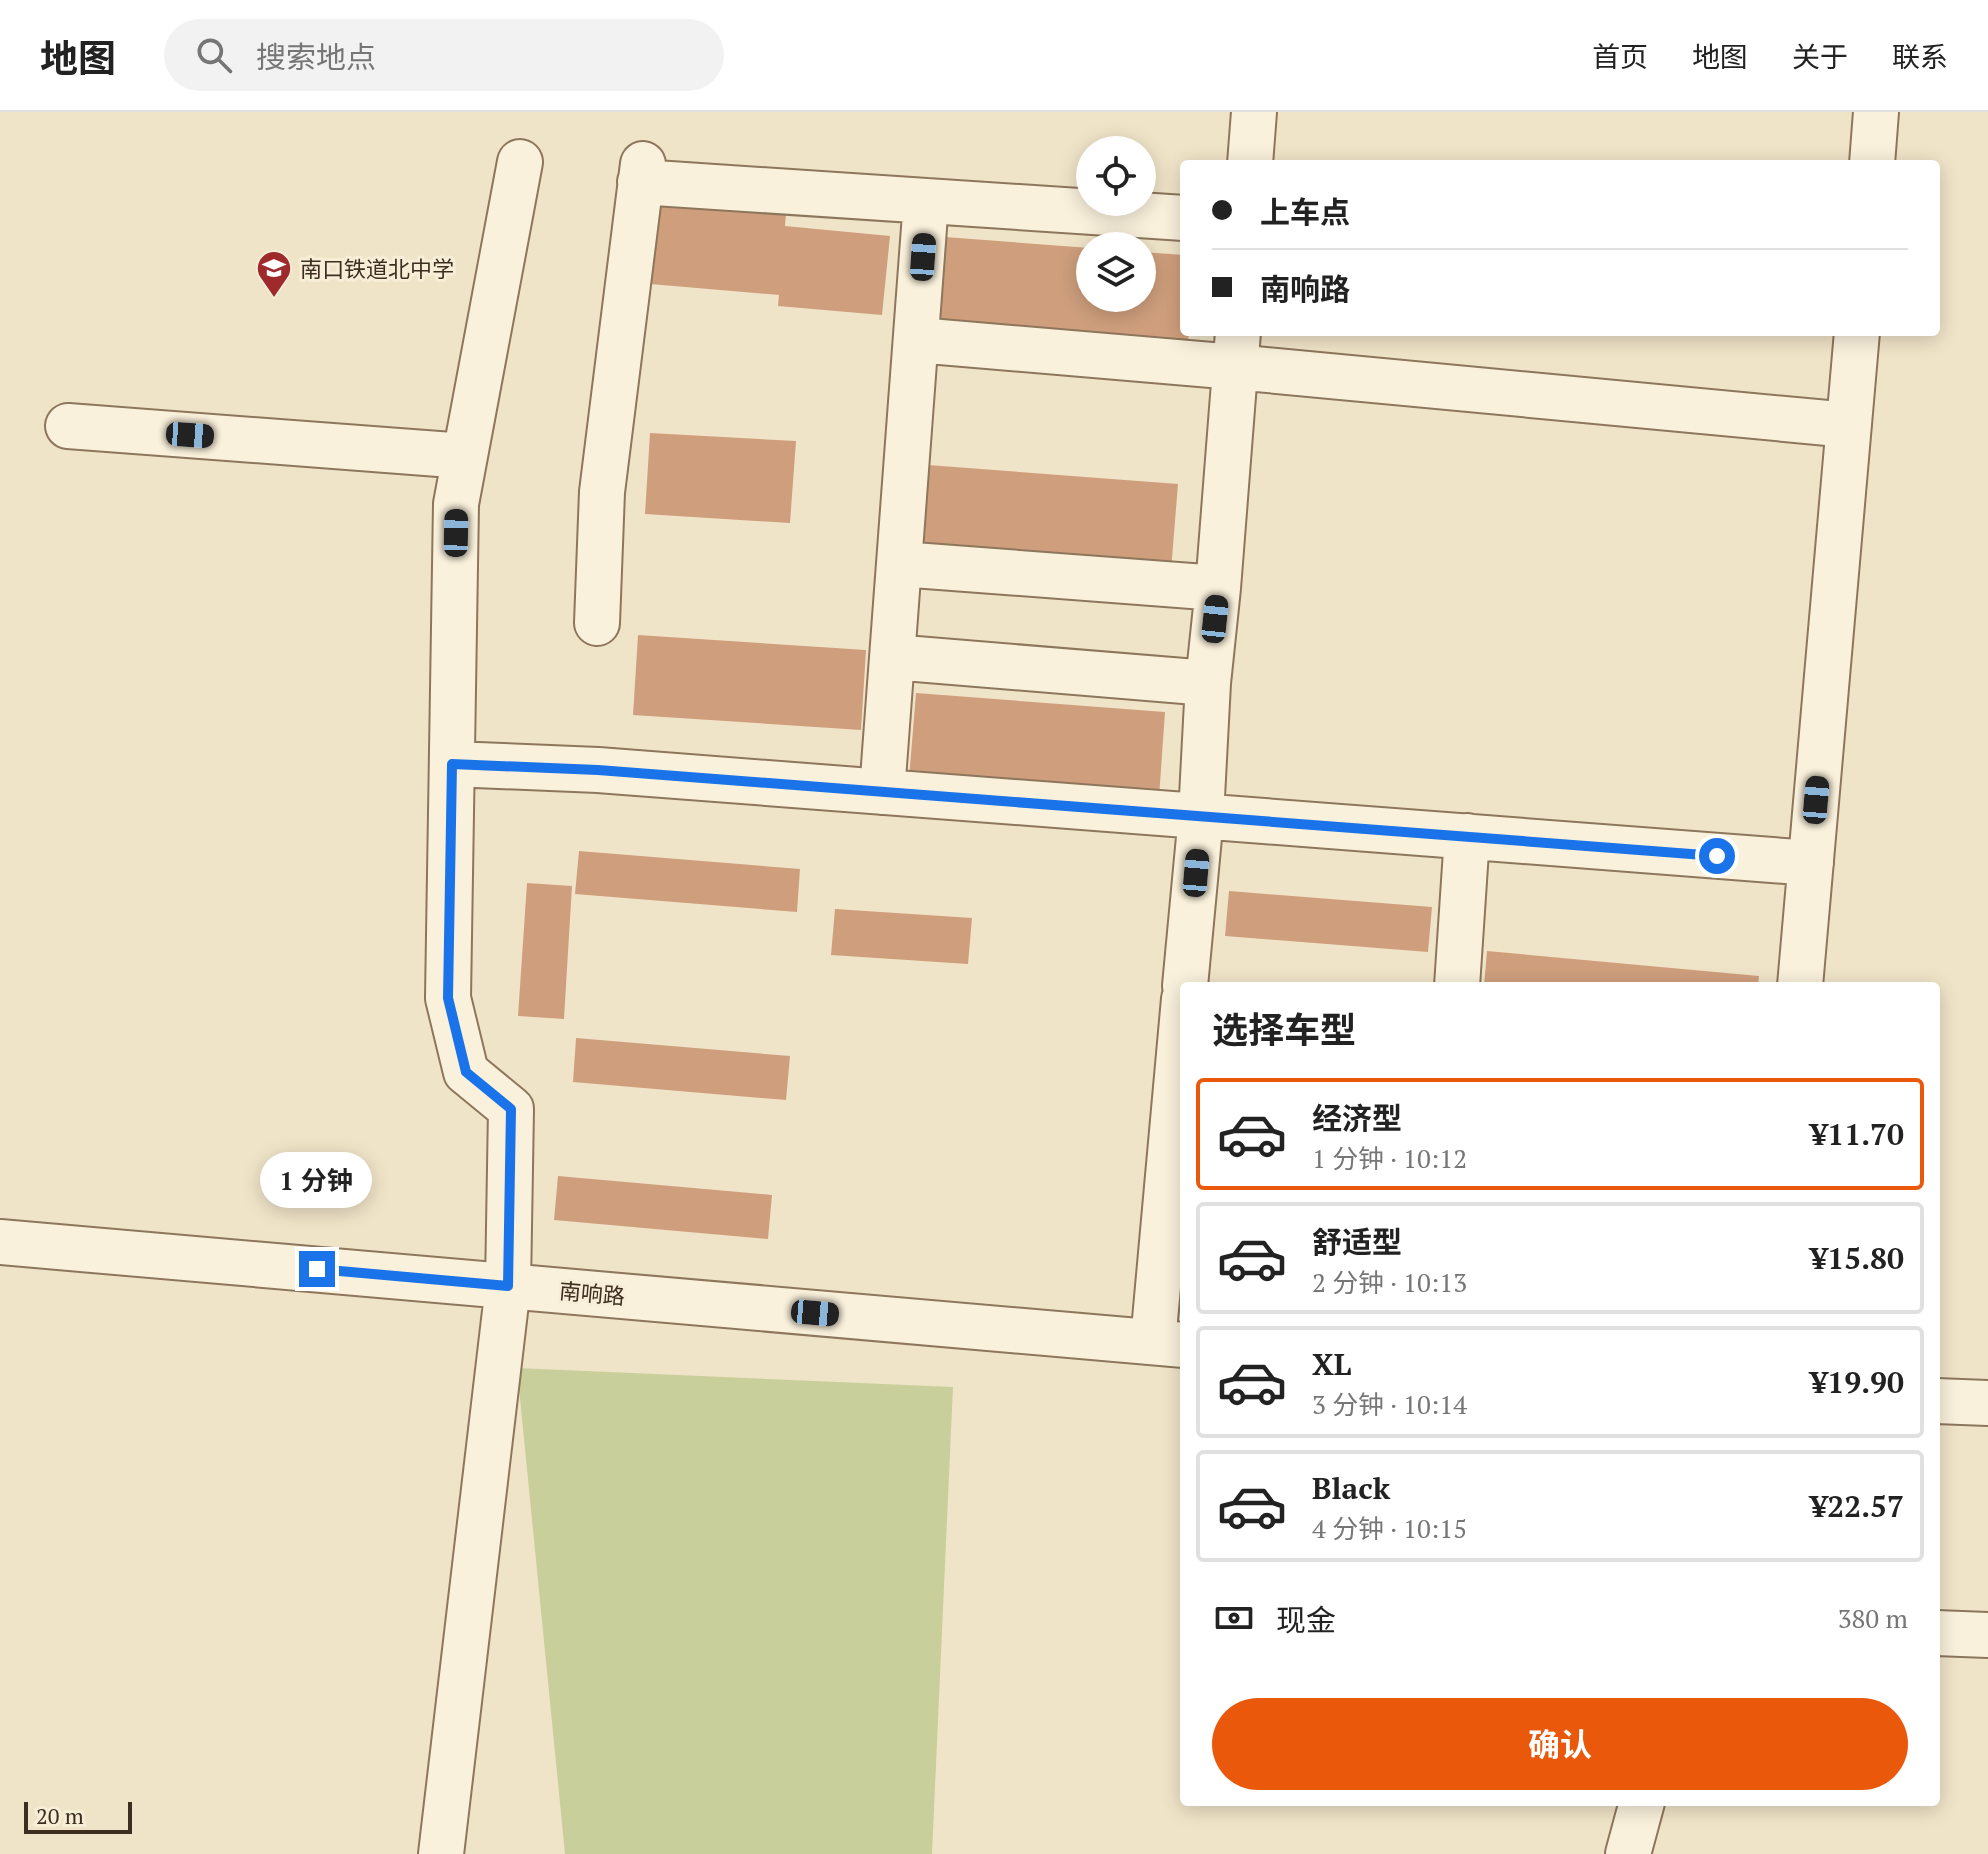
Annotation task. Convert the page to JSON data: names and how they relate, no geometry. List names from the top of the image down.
{
  "streets": {
    "street": ["南响路"]
  },
  "places": {
    "school or university": ["南口铁道北中学"]
  },
  "scale_bar": "20 m",
  "page": {
    "header": "地图",
    "search": "搜索地点",
    "nav": [
      "首页",
      "地图",
      "关于",
      "联系"
    ],
    "banner": ["上车点", "南响路"],
    "heading": "选择车型",
    "list": [
      {
        "name": "经济型",
        "note": "1 分钟 · 10:12",
        "value": "¥11.70"
      },
      {
        "name": "舒适型",
        "note": "2 分钟 · 10:13",
        "value": "¥15.80"
      },
      {
        "name": "XL",
        "note": "3 分钟 · 10:14",
        "value": "¥19.90"
      },
      {
        "name": "Black",
        "note": "4 分钟 · 10:15",
        "value": "¥22.57"
      }
    ],
    "bubble": "1 分钟",
    "pay": ["现金", "380 m"],
    "buttons": "确认",
    "scale": "20 m"
  }
}
